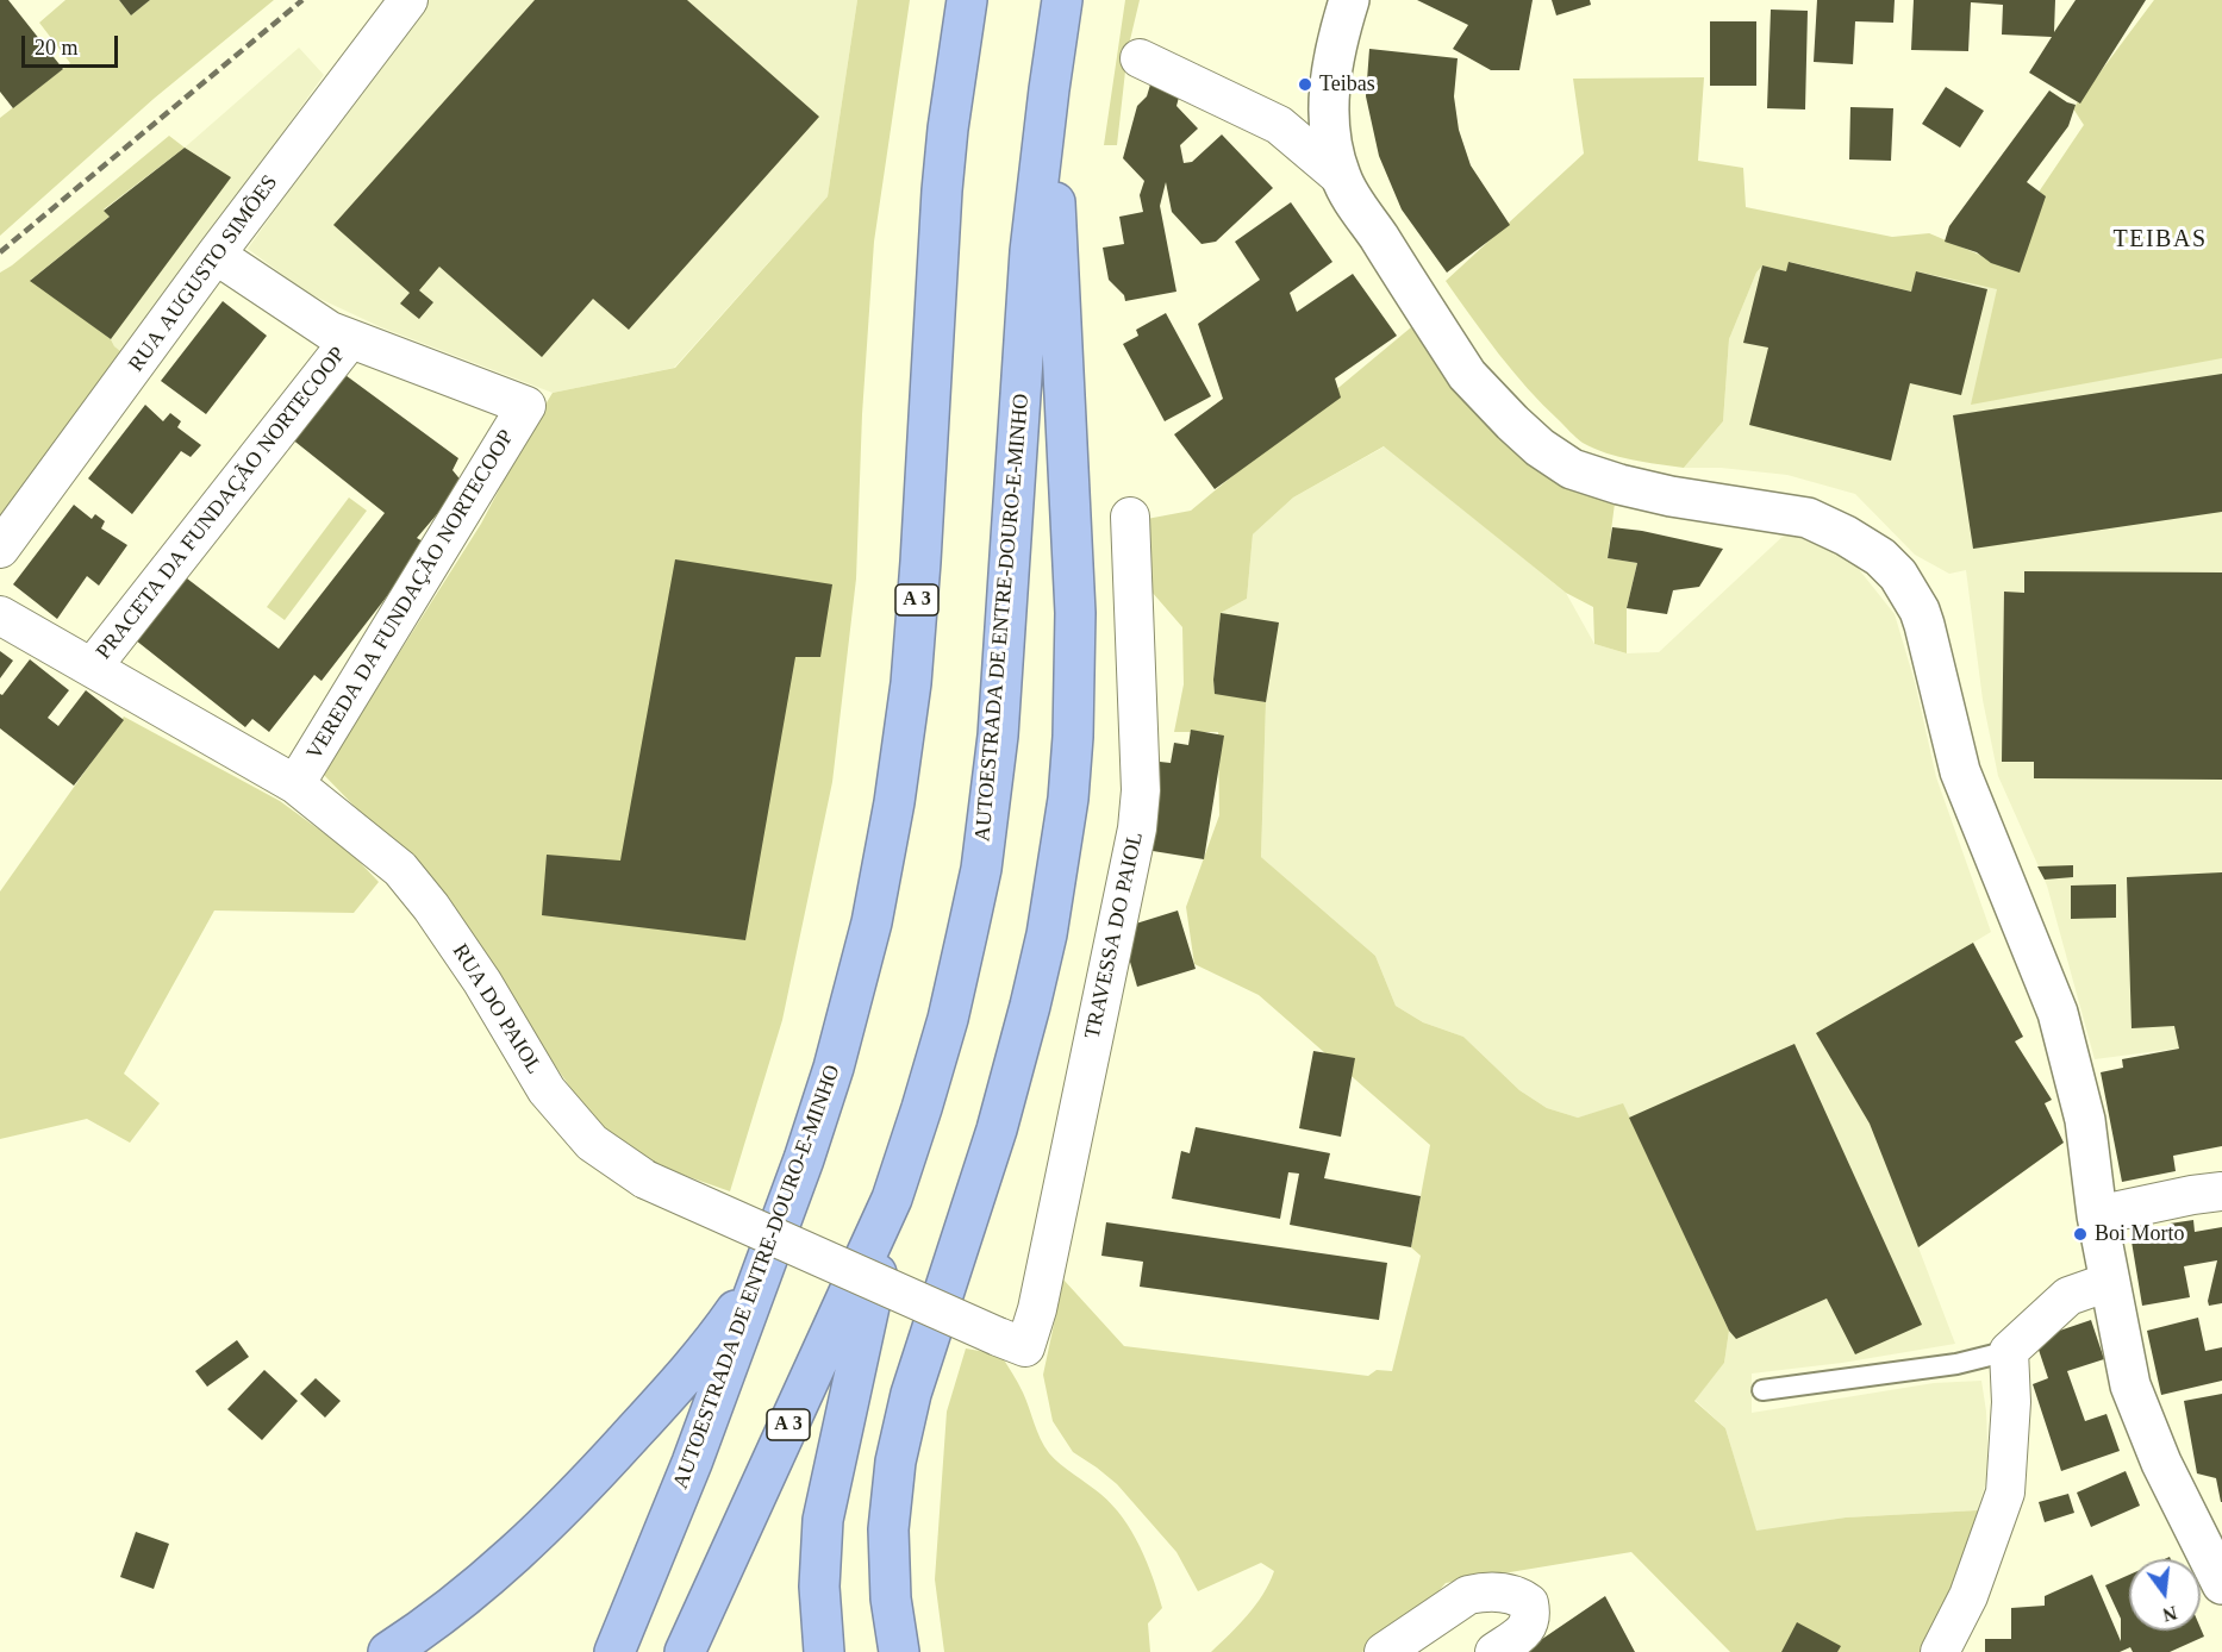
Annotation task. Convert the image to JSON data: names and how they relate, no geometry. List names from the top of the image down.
{
  "streets": {
    "highway": ["A 3", "AUTOESTRADA DE ENTRE-DOURO-E-MINHO"],
    "street": [
      "RUA AUGUSTO SIMÕES",
      "PRACETA DA FUNDAÇÃO NORTECOOP",
      "VEREDA DA FUNDAÇÃO NORTECOOP",
      "TRAVESSA DO PAIOL",
      "RUA DO PAIOL"
    ]
  },
  "crossings": [
    ["PRACETA DA FUNDAÇÃO NORTECOOP", "VEREDA DA FUNDAÇÃO NORTECOOP"],
    ["PRACETA DA FUNDAÇÃO NORTECOOP", "RUA DO PAIOL"],
    ["VEREDA DA FUNDAÇÃO NORTECOOP", "RUA DO PAIOL"],
    ["TRAVESSA DO PAIOL", "RUA DO PAIOL"]
  ],
  "districts": ["TEIBAS"],
  "places": ["Teibas", "Boi Morto"],
  "scale_bar": "20 m",
  "north": "bottom"
}
